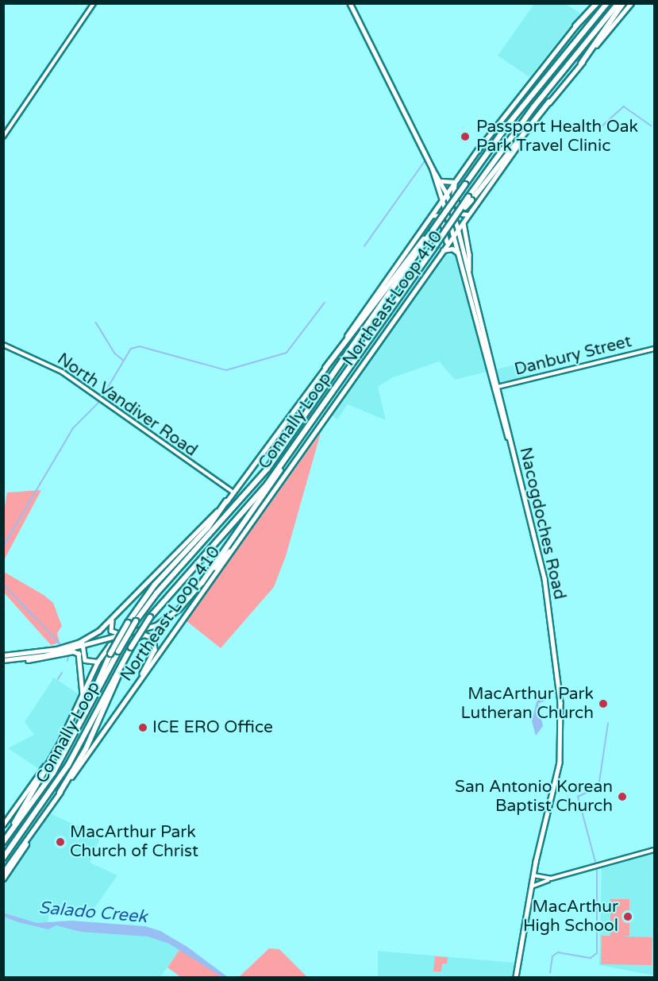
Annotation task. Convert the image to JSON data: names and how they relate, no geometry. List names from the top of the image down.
{
  "streets": {
    "highway": ["Connally Loop"],
    "main road": ["Northeast Loop 410", "Nacogdoches Road"],
    "street": ["Danbury Street", "North Vandiver Road"]
  },
  "crossings": [
    ["Northeast Loop 410", "North Vandiver Road"],
    ["Northeast Loop 410", "Nacogdoches Road"],
    ["Danbury Street", "Nacogdoches Road"]
  ],
  "water": ["Salado Creek"],
  "places": [
    "Passport Health Oak Park Travel Clinic",
    "MacArthur Park Lutheran Church",
    "ICE ERO Office",
    "San Antonio Korean Baptist Church",
    "MacArthur Park Church of Christ",
    "MacArthur High School"
  ]
}
